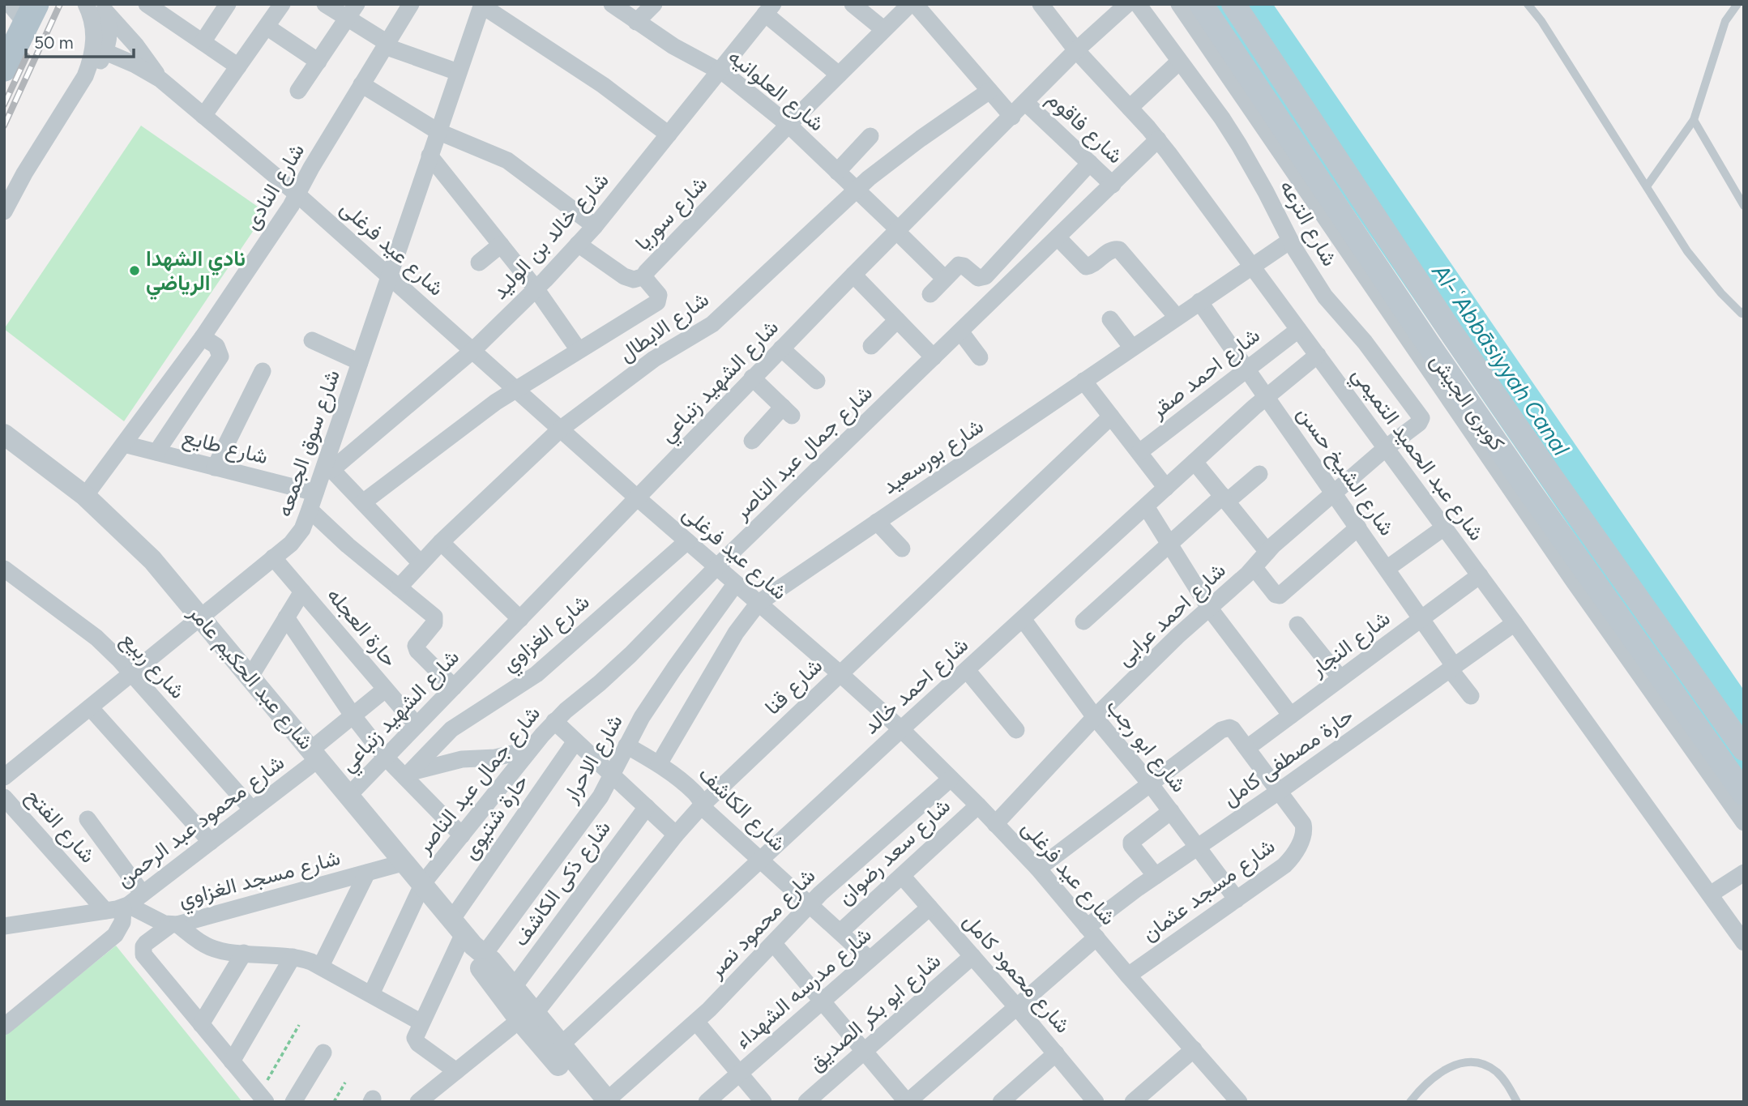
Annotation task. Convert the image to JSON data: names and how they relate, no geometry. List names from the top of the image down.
{
  "streets": {
    "main road": ["كوبرى الجيش"],
    "street": [
      "شارع العلوانيه",
      "شارع فاقوم",
      "شارع النادى",
      "شارع سوريا",
      "شارع الترعه",
      "شارع خالد بن الوليد",
      "شارع عيد فرغلى",
      "شارع الابطال",
      "شارع احمد صقر",
      "شارع الشهيد زنباعي",
      "شارع سوق الجمعه",
      "شارع طايع",
      "شارع جمال عبد الناصر",
      "شارع عبد الحميد التميمي",
      "شارع بورسعيد",
      "شارع الشيخ حسن",
      "شارع احمد عرابى",
      "حارة العجله",
      "شارع الغزاوي",
      "شارع النجار",
      "شارع ربيع",
      "شارع عبد الحكيم عامر",
      "شارع احمد خالد",
      "شارع قنا",
      "شارع ابو رجب",
      "حارة مصطفى كامل",
      "شارع الاحرار",
      "شارع الكاشف",
      "حارة شتيوى",
      "شارع محمود عبد الرحمن",
      "شارع الفتح",
      "شارع سعد رضوان",
      "شارع مسجد الغزاوي",
      "شارع ذكى الكاشف",
      "شارع مسجد عثمان",
      "شارع محمود نصر",
      "شارع محمود كامل",
      "شارع مدرسه الشهداء",
      "شارع ابو بكر الصديق"
    ]
  },
  "crossings": [
    ["شارع العلوانيه", "شارع سوريا"],
    ["شارع العلوانيه", "شارع خالد بن الوليد"],
    ["شارع العلوانيه", "شارع الابطال"],
    ["شارع العلوانيه", "شارع الشهيد زنباعي"],
    ["شارع فاقوم", "شارع الشهيد زنباعي"],
    ["شارع فاقوم", "شارع جمال عبد الناصر"],
    ["شارع النادى", "شارع عيد فرغلى"],
    ["شارع النادى", "شارع طايع"],
    ["شارع النادى", "شارع عبد الحكيم عامر"],
    ["شارع سوريا", "شارع عيد فرغلى"],
    ["شارع الترعه", "شارع عبد الحميد التميمي"],
    ["شارع الترعه", "شارع بورسعيد"],
    ["شارع الترعه", "شارع احمد عرابى"],
    ["شارع خالد بن الوليد", "شارع عيد فرغلى"],
    ["شارع خالد بن الوليد", "شارع سوق الجمعه"],
    ["شارع عيد فرغلى", "شارع الابطال"],
    ["شارع عيد فرغلى", "شارع الشهيد زنباعي"],
    ["شارع عيد فرغلى", "شارع سوق الجمعه"],
    ["شارع عيد فرغلى", "شارع جمال عبد الناصر"],
    ["شارع عيد فرغلى", "شارع بورسعيد"],
    ["شارع عيد فرغلى", "شارع احمد عرابى"],
    ["شارع عيد فرغلى", "شارع الغزاوي"],
    ["شارع عيد فرغلى", "شارع احمد خالد"],
    ["شارع عيد فرغلى", "شارع قنا"],
    ["شارع عيد فرغلى", "حارة مصطفى كامل"],
    ["شارع عيد فرغلى", "شارع الاحرار"],
    ["شارع عيد فرغلى", "شارع سعد رضوان"],
    ["شارع عيد فرغلى", "شارع مسجد عثمان"],
    ["شارع عيد فرغلى", "شارع محمود نصر"],
    ["شارع احمد صقر", "شارع عبد الحميد التميمي"],
    ["شارع احمد صقر", "شارع الشيخ حسن"],
    ["شارع الشهيد زنباعي", "شارع عبد الحميد التميمي"],
    ["شارع الشهيد زنباعي", "حارة العجله"],
    ["شارع الشهيد زنباعي", "شارع عبد الحكيم عامر"],
    ["شارع سوق الجمعه", "شارع طايع"],
    ["شارع سوق الجمعه", "حارة العجله"],
    ["شارع سوق الجمعه", "شارع ربيع"],
    ["شارع سوق الجمعه", "شارع عبد الحكيم عامر"],
    ["شارع جمال عبد الناصر", "شارع عبد الحميد التميمي"],
    ["شارع جمال عبد الناصر", "شارع عبد الحكيم عامر"],
    ["شارع عبد الحميد التميمي", "شارع بورسعيد"],
    ["شارع عبد الحميد التميمي", "شارع احمد عرابى"],
    ["شارع عبد الحميد التميمي", "شارع النجار"],
    ["شارع عبد الحميد التميمي", "شارع احمد خالد"],
    ["شارع عبد الحميد التميمي", "حارة مصطفى كامل"],
    ["شارع بورسعيد", "شارع الشيخ حسن"],
    ["شارع بورسعيد", "شارع الكاشف"],
    ["شارع الشيخ حسن", "شارع احمد عرابى"],
    ["شارع الشيخ حسن", "شارع النجار"],
    ["شارع الشيخ حسن", "شارع احمد خالد"],
    ["شارع الشيخ حسن", "حارة مصطفى كامل"],
    ["شارع احمد عرابى", "شارع ابو رجب"],
    ["حارة العجله", "شارع محمود عبد الرحمن"],
    ["شارع النجار", "شارع مسجد عثمان"],
    ["شارع ربيع", "شارع محمود عبد الرحمن"],
    ["شارع عبد الحكيم عامر", "شارع احمد خالد"],
    ["شارع عبد الحكيم عامر", "شارع قنا"],
    ["شارع عبد الحكيم عامر", "شارع الاحرار"],
    ["شارع عبد الحكيم عامر", "حارة شتيوى"],
    ["شارع عبد الحكيم عامر", "شارع محمود عبد الرحمن"],
    ["شارع عبد الحكيم عامر", "شارع مسجد الغزاوي"],
    ["شارع عبد الحكيم عامر", "شارع ذكى الكاشف"],
    ["شارع عبد الحكيم عامر", "شارع محمود نصر"],
    ["شارع احمد خالد", "شارع ابو رجب"],
    ["شارع احمد خالد", "شارع الكاشف"],
    ["شارع قنا", "شارع الكاشف"],
    ["شارع ابو رجب", "حارة مصطفى كامل"],
    ["شارع ابو رجب", "شارع مسجد عثمان"],
    ["حارة مصطفى كامل", "شارع مسجد عثمان"],
    ["حارة مصطفى كامل", "شارع محمود كامل"],
    ["شارع الاحرار", "شارع الكاشف"],
    ["شارع الاحرار", "حارة شتيوى"],
    ["شارع الكاشف", "شارع سعد رضوان"],
    ["شارع الكاشف", "شارع محمود نصر"],
    ["شارع الكاشف", "شارع مدرسه الشهداء"],
    ["شارع محمود عبد الرحمن", "شارع الفتح"],
    ["شارع محمود عبد الرحمن", "شارع مسجد الغزاوي"],
    ["شارع سعد رضوان", "شارع محمود كامل"],
    ["شارع محمود كامل", "شارع مدرسه الشهداء"],
    ["شارع محمود كامل", "شارع ابو بكر الصديق"]
  ],
  "water": ["Al-ʿAbbāsiyyah Canal"],
  "places": ["نادي الشهدا الرياضي"],
  "scale_bar": "50 m"
}
